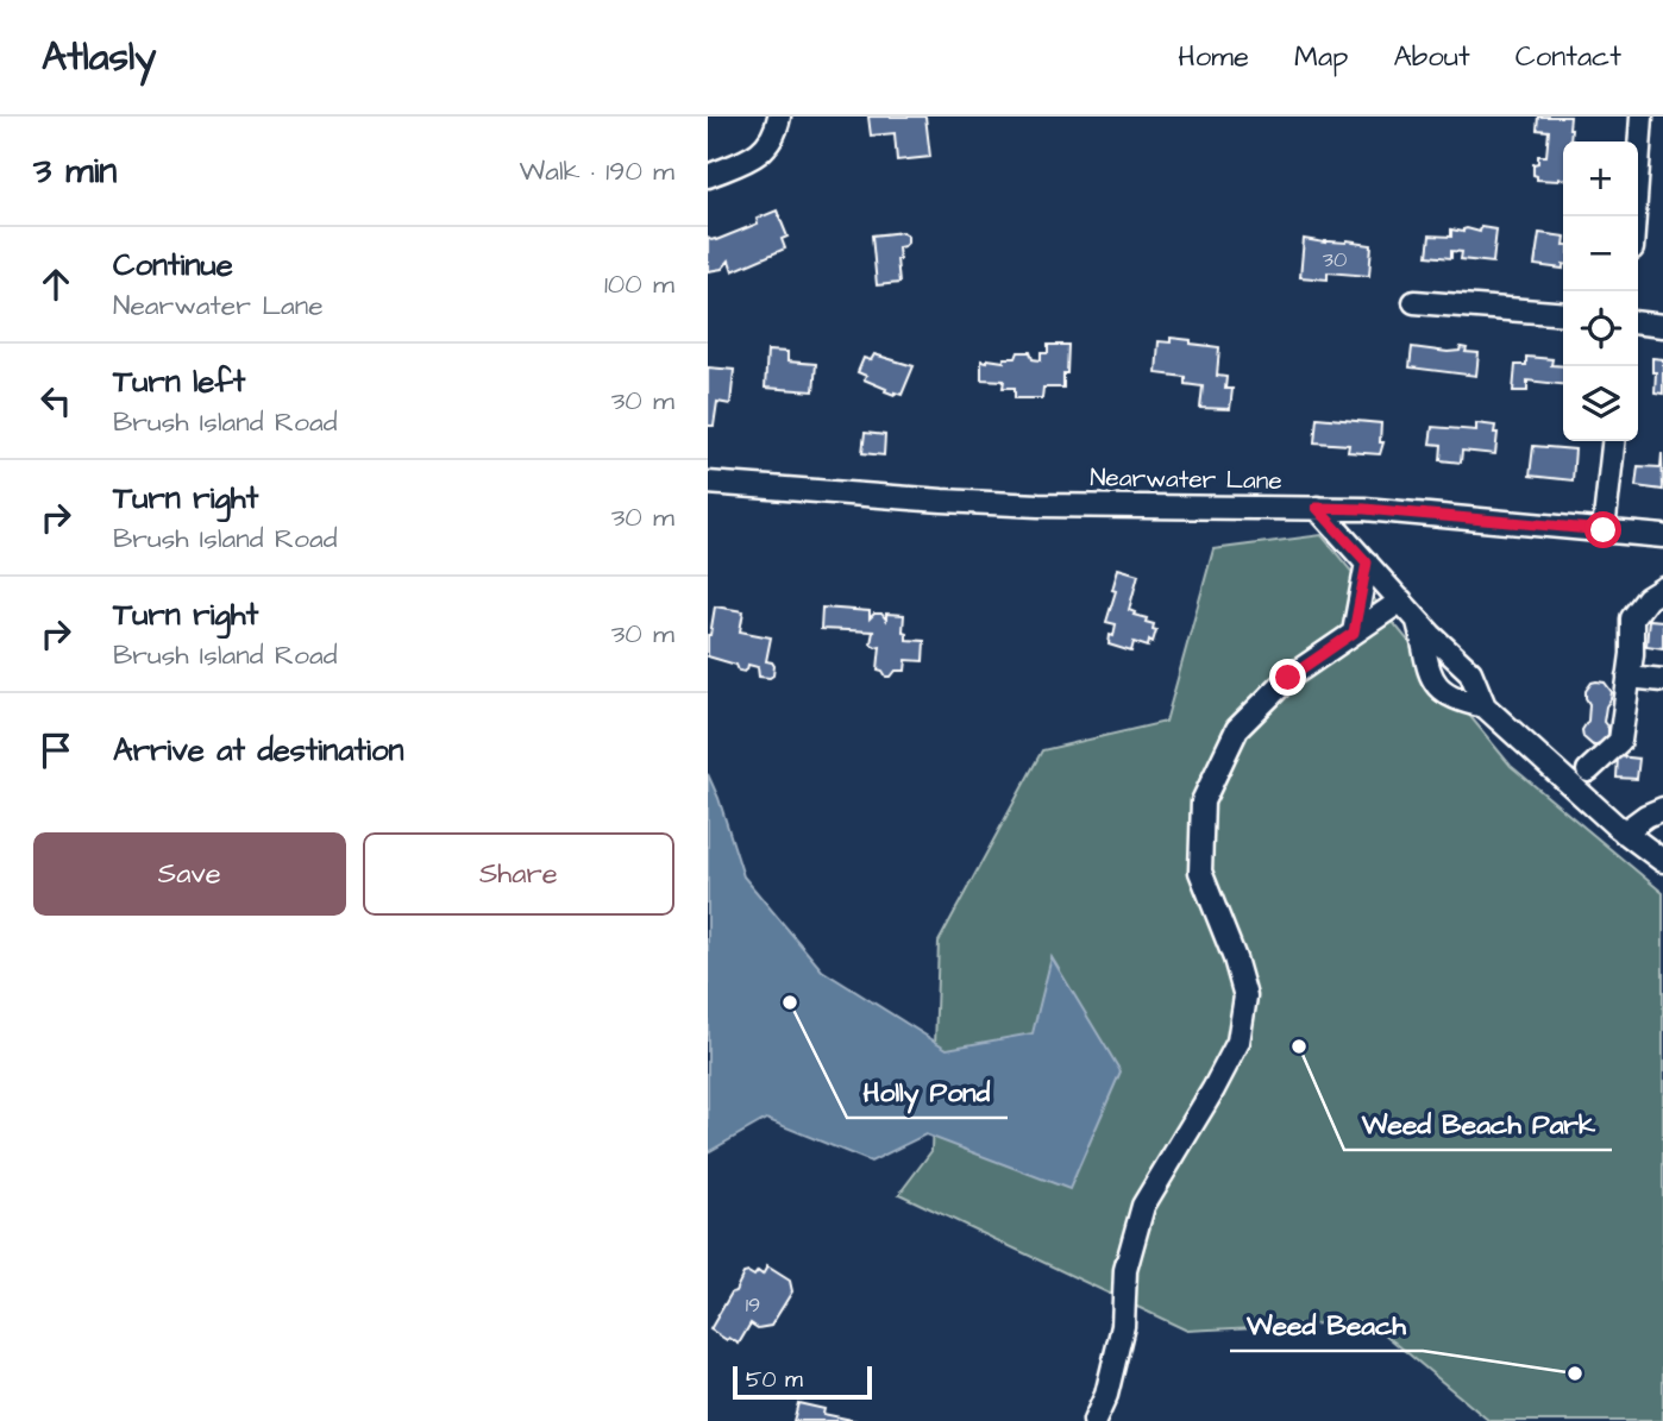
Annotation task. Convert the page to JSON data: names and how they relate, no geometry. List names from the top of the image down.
{
  "streets": {
    "street": ["Nearwater Lane"]
  },
  "places": ["Holly Pond", "Weed Beach Park", "Weed Beach"],
  "house_numbers": ["30", "19"],
  "scale_bar": "50 m",
  "page": {
    "header": "Atlasly",
    "nav": [
      "Home",
      "Map",
      "About",
      "Contact"
    ],
    "heading": ["3 min", "Walk · 190 m"],
    "map_buttons": ["+", "−"],
    "list": [
      ["Continue", "Nearwater Lane", "100 m"],
      ["Turn left", "Brush Island Road", "30 m"],
      ["Turn right", "Brush Island Road", "30 m"],
      ["Turn right", "Brush Island Road", "30 m"],
      "Arrive at destination"
    ],
    "buttons": ["Save", "Share"],
    "scale": "50 m"
  }
}
